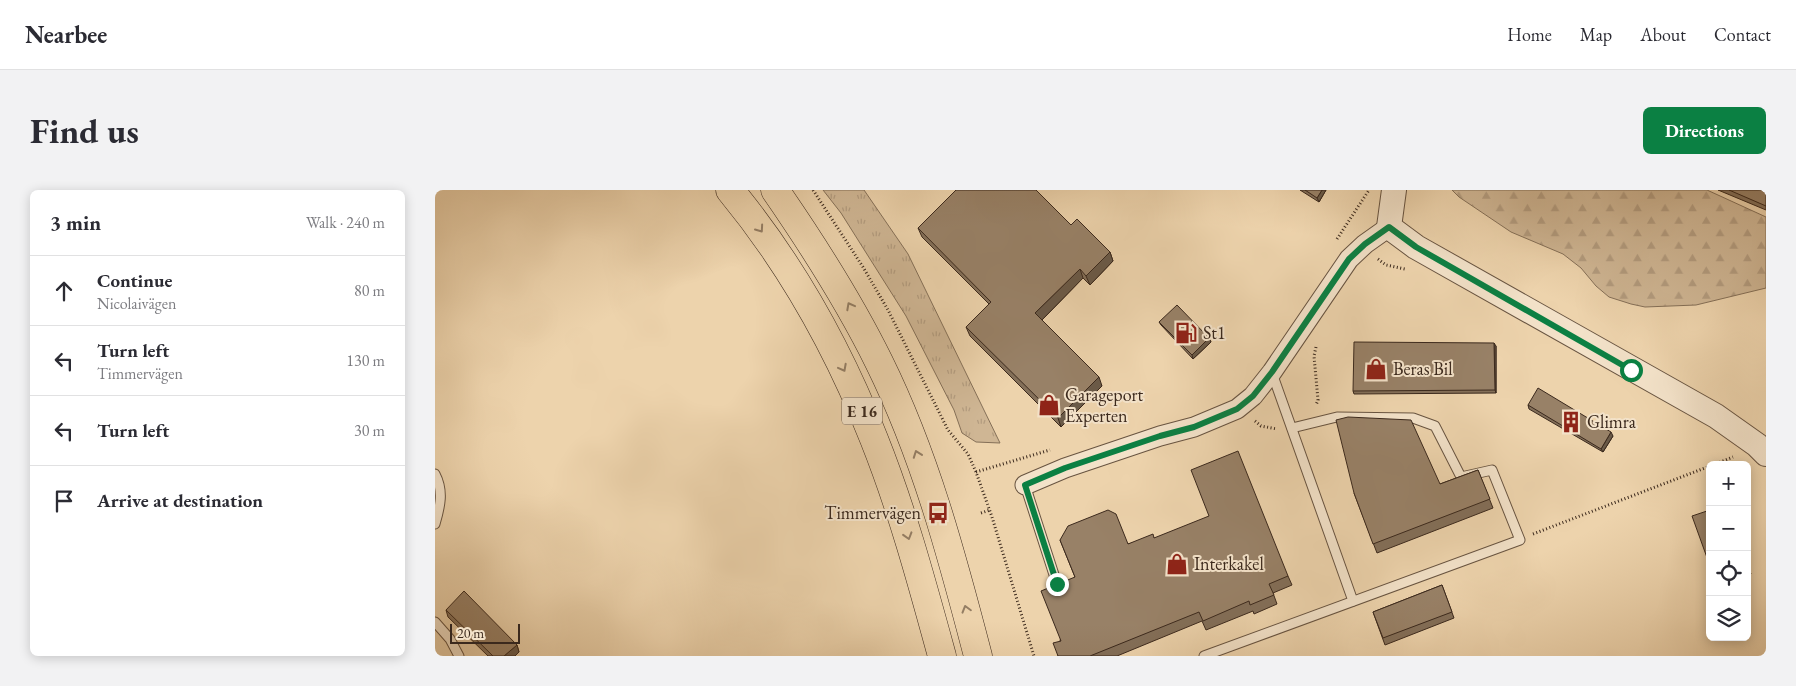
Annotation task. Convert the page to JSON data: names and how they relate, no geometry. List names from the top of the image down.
{
  "streets": {
    "highway": ["E 16"]
  },
  "places": {
    "fuel station": ["St1"],
    "shop": ["Beras Bil", "Garageport Experten", "Interkakel"],
    "building": ["Glimra"],
    "bus stop": ["Timmervägen"]
  },
  "scale_bar": "20 m",
  "page": {
    "header": "Nearbee",
    "nav": [
      "Home",
      "Map",
      "About",
      "Contact"
    ],
    "buttons": "Directions",
    "title": "Find us",
    "heading": ["3 min", "Walk · 240 m"],
    "list": [
      ["Continue", "Nicolaivägen", "80 m"],
      ["Turn left", "Timmervägen", "130 m"],
      ["Turn left", "30 m"],
      "Arrive at destination"
    ],
    "map_buttons": ["+", "−"],
    "scale": "20 m"
  }
}
